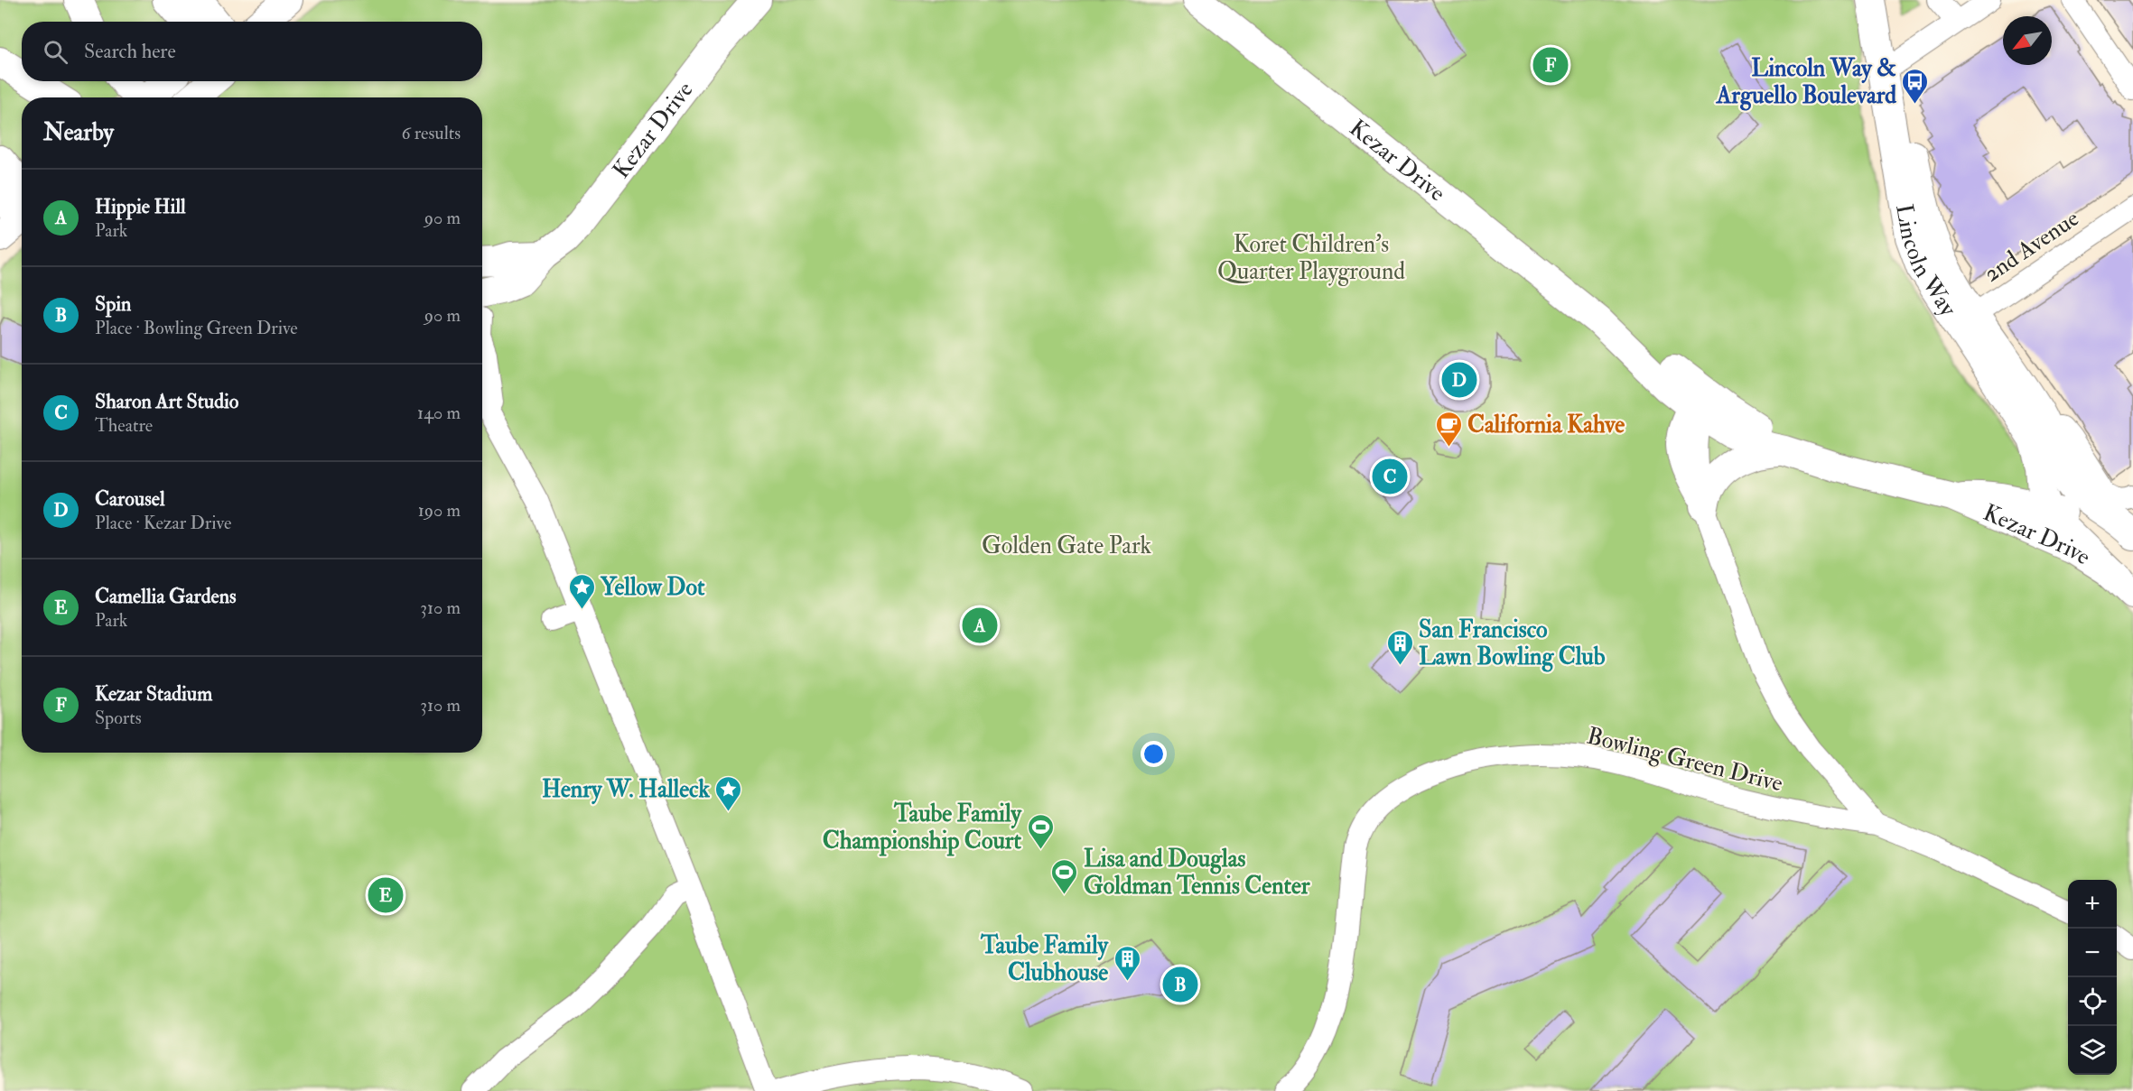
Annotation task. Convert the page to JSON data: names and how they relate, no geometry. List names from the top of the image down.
{
  "streets": {
    "main road": ["Kezar Drive", "Lincoln Way"],
    "street": ["2nd Avenue", "Bowling Green Drive"]
  },
  "crossings": [
    ["2nd Avenue", "Lincoln Way"]
  ],
  "parks": ["Koret Children's Quarter Playground", "Golden Gate Park"],
  "places": {
    "bus stop": ["Lincoln Way & Arguello Boulevard"],
    "cafe": ["California Kahve"],
    "place": ["Yellow Dot", "Henry W. Halleck"],
    "building": ["San Francisco Lawn Bowling Club", "Taube Family Clubhouse"],
    "sports": ["Taube Family Championship Court", "Lisa and Douglas Goldman Tennis Center"]
  },
  "north": "bottom left",
  "page": {
    "search": "Search here",
    "pins": [
      "F",
      "D",
      "C",
      "A",
      "E",
      "B"
    ],
    "heading": ["Nearby", "6 results"],
    "list": [
      {
        "mark": "A",
        "name": "Hippie Hill",
        "note": "Park",
        "value": "90 m"
      },
      {
        "mark": "B",
        "name": "Spin",
        "note": "Place · Bowling Green Drive",
        "value": "90 m"
      },
      {
        "mark": "C",
        "name": "Sharon Art Studio",
        "note": "Theatre",
        "value": "140 m"
      },
      {
        "mark": "D",
        "name": "Carousel",
        "note": "Place · Kezar Drive",
        "value": "190 m"
      },
      {
        "mark": "E",
        "name": "Camellia Gardens",
        "note": "Park",
        "value": "310 m"
      },
      {
        "mark": "F",
        "name": "Kezar Stadium",
        "note": "Sports",
        "value": "310 m"
      }
    ],
    "map_buttons": ["+", "−"]
  }
}
